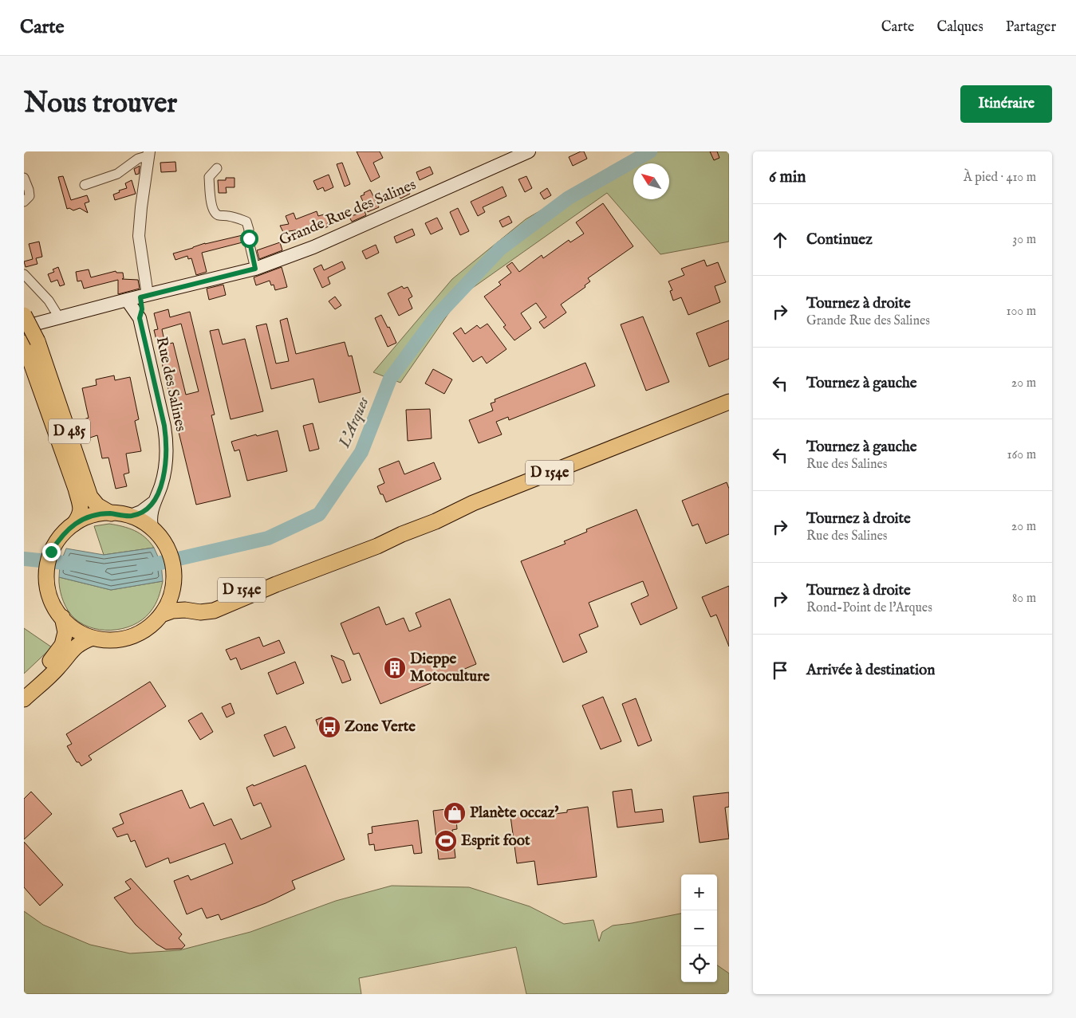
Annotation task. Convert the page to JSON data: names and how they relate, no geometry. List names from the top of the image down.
{
  "streets": {
    "main road": [
      "Grande Rue des Salines",
      "Rue des Salines",
      "D 485",
      "D 154e"
    ]
  },
  "crossings": [
    ["Grande Rue des Salines", "Rue des Salines"],
    ["Rue des Salines", "D 485"],
    ["Rue des Salines", "D 154e"],
    ["D 485", "D 154e"]
  ],
  "water": ["L'Arques"],
  "places": {
    "building": ["Dieppe Motoculture"],
    "bus stop": ["Zone Verte"],
    "shop": ["Planète occaz'"],
    "sports": ["Esprit foot"]
  },
  "north": "top left",
  "page": {
    "header": "Carte",
    "nav": ["Carte", "Calques", "Partager"],
    "buttons": "Itinéraire",
    "title": "Nous trouver",
    "heading": ["6 min", "À pied · 410 m"],
    "list": [
      ["Continuez", "30 m"],
      ["Tournez à droite", "Grande Rue des Salines", "100 m"],
      ["Tournez à gauche", "20 m"],
      ["Tournez à gauche", "Rue des Salines", "160 m"],
      ["Tournez à droite", "Rue des Salines", "20 m"],
      ["Tournez à droite", "Rond-Point de l'Arques", "80 m"],
      "Arrivée à destination"
    ],
    "map_buttons": ["+", "−"]
  }
}
